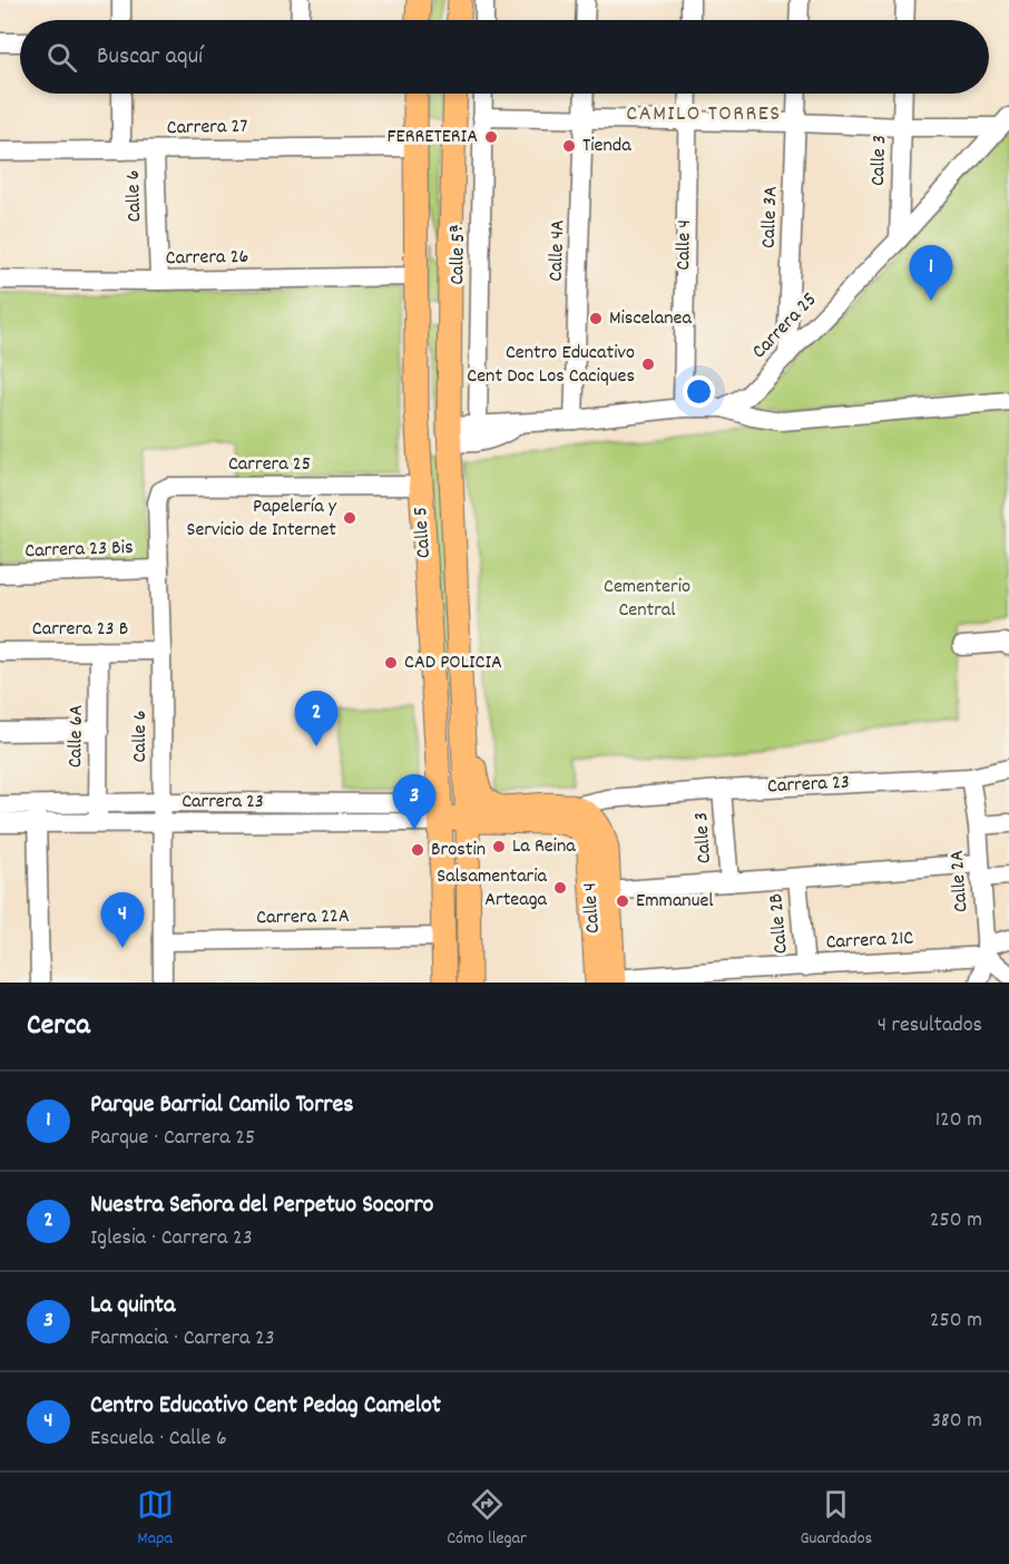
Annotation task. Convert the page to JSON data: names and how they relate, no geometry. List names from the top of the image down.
{
  "streets": {
    "main road": ["Calle 4", "Calle 5", "Carrera 23"],
    "street": [
      "Carrera 27",
      "Calle 3",
      "Calle 6",
      "Calle 3A",
      "Calle 4A",
      "Calle 5ª",
      "Carrera 26",
      "Carrera 25",
      "Carrera 23 Bis",
      "Carrera 23 B",
      "Calle 6A",
      "Calle 2A",
      "Carrera 22A",
      "Calle 2B",
      "Carrera 21C"
    ]
  },
  "crossings": [
    ["Carrera 27", "Calle 6"],
    ["Carrera 27", "Calle 5"],
    ["Calle 3", "Carrera 25"],
    ["Calle 3", "Carrera 23"],
    ["Calle 6", "Carrera 26"],
    ["Calle 6", "Carrera 25"],
    ["Calle 6", "Carrera 23 Bis"],
    ["Calle 6", "Carrera 23 B"],
    ["Calle 6", "Carrera 23"],
    ["Calle 6", "Carrera 22A"],
    ["Calle 3A", "Carrera 25"],
    ["Calle 4", "Carrera 23"],
    ["Calle 4", "Carrera 21C"],
    ["Carrera 26", "Calle 5"],
    ["Carrera 25", "Calle 5"],
    ["Calle 5", "Carrera 23"],
    ["Calle 5", "Carrera 22A"],
    ["Carrera 23 B", "Calle 6A"],
    ["Calle 6A", "Carrera 23"],
    ["Carrera 23", "Calle 2A"],
    ["Calle 2A", "Carrera 21C"],
    ["Calle 2B", "Carrera 21C"]
  ],
  "districts": ["CAMILO TORRES"],
  "parks": ["Cementerio Central"],
  "places": [
    "FERRETERIA",
    "Tienda",
    "Miscelanea",
    "Centro Educativo Cent Doc Los Caciques",
    "Papelería y Servicio de Internet",
    "CAD POLICIA",
    "La Reina",
    "Brostin",
    "Salsamentaria Arteaga",
    "Emmanuel"
  ],
  "page": {
    "search": "Buscar aquí",
    "pins": [
      "1",
      "2",
      "3",
      "4"
    ],
    "heading": ["Cerca", "4 resultados"],
    "list": [
      {
        "mark": "1",
        "name": "Parque Barrial Camilo Torres",
        "note": "Parque · Carrera 25",
        "value": "120 m"
      },
      {
        "mark": "2",
        "name": "Nuestra Señora del Perpetuo Socorro",
        "note": "Iglesia · Carrera 23",
        "value": "250 m"
      },
      {
        "mark": "3",
        "name": "La quinta",
        "note": "Farmacia · Carrera 23",
        "value": "250 m"
      },
      {
        "mark": "4",
        "name": "Centro Educativo Cent Pedag Camelot",
        "note": "Escuela · Calle 6",
        "value": "380 m"
      }
    ],
    "nav": ["Mapa", "Cómo llegar", "Guardados"]
  }
}
